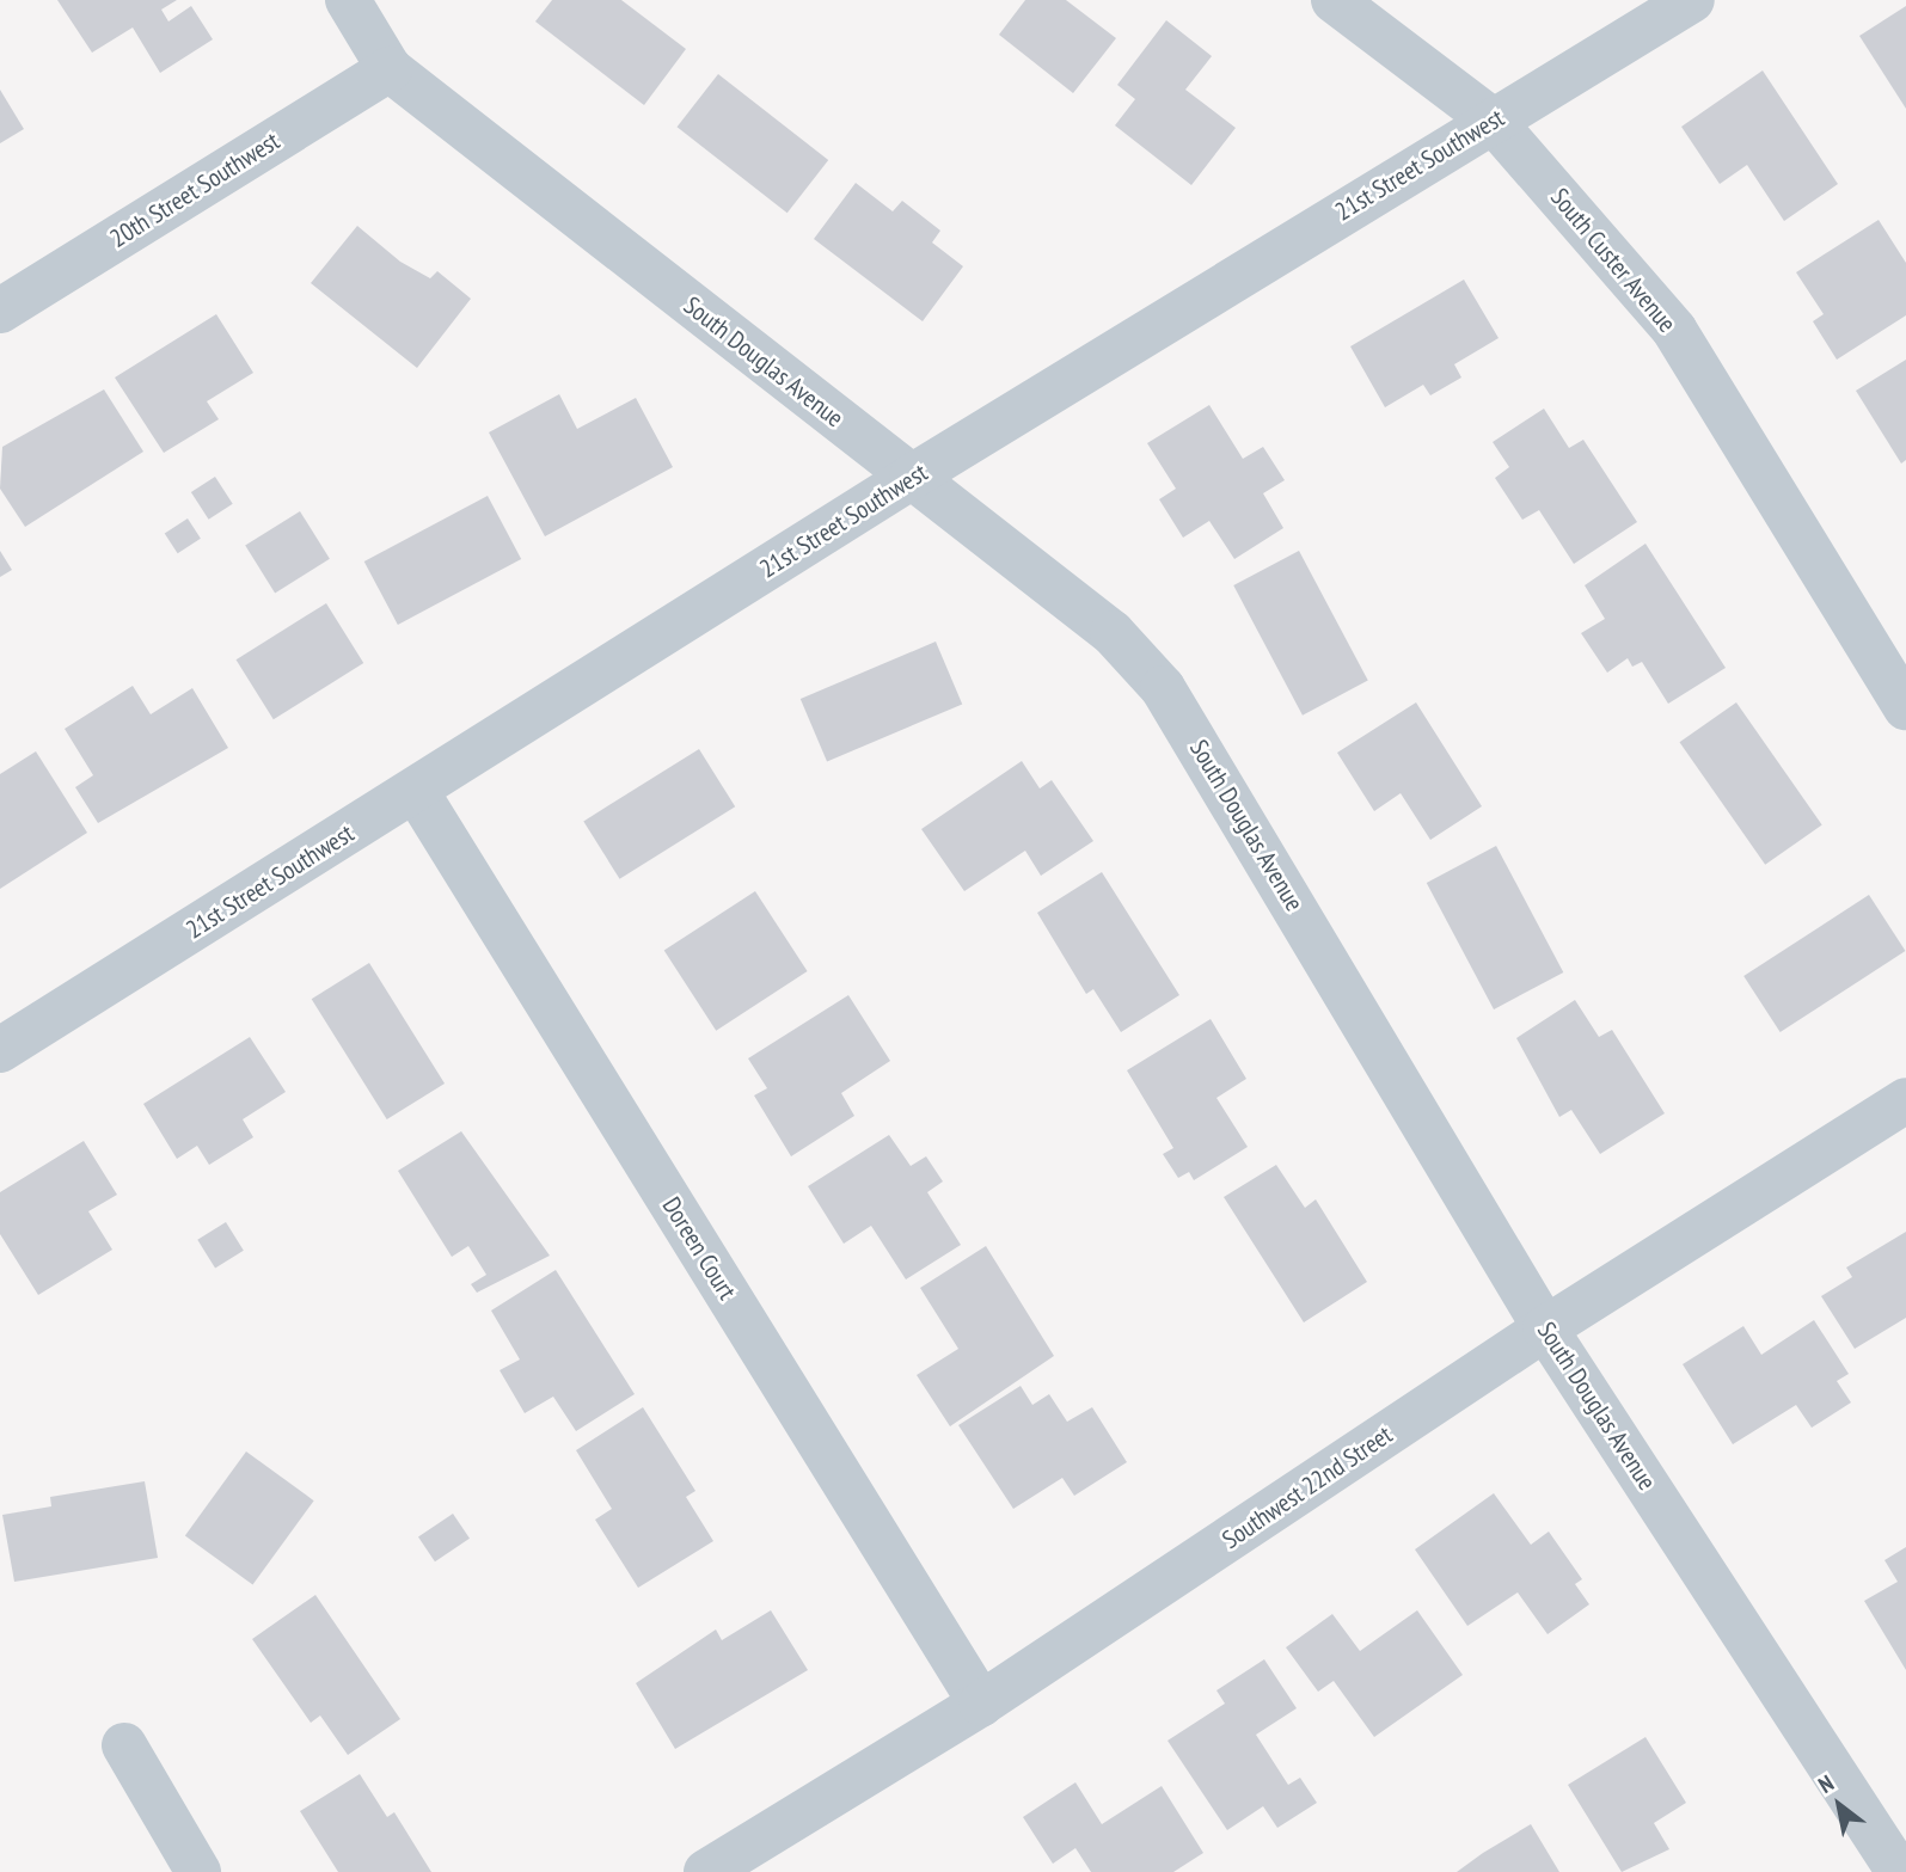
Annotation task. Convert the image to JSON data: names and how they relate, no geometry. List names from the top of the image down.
{
  "streets": {
    "street": [
      "21st Street Southwest",
      "20th Street Southwest",
      "South Custer Avenue",
      "South Douglas Avenue",
      "Doreen Court",
      "Southwest 22nd Street"
    ]
  },
  "crossings": [
    ["21st Street Southwest", "South Custer Avenue"],
    ["21st Street Southwest", "South Douglas Avenue"],
    ["21st Street Southwest", "Doreen Court"],
    ["20th Street Southwest", "South Douglas Avenue"],
    ["South Douglas Avenue", "Southwest 22nd Street"],
    ["Doreen Court", "Southwest 22nd Street"]
  ],
  "north": "top left"
}
